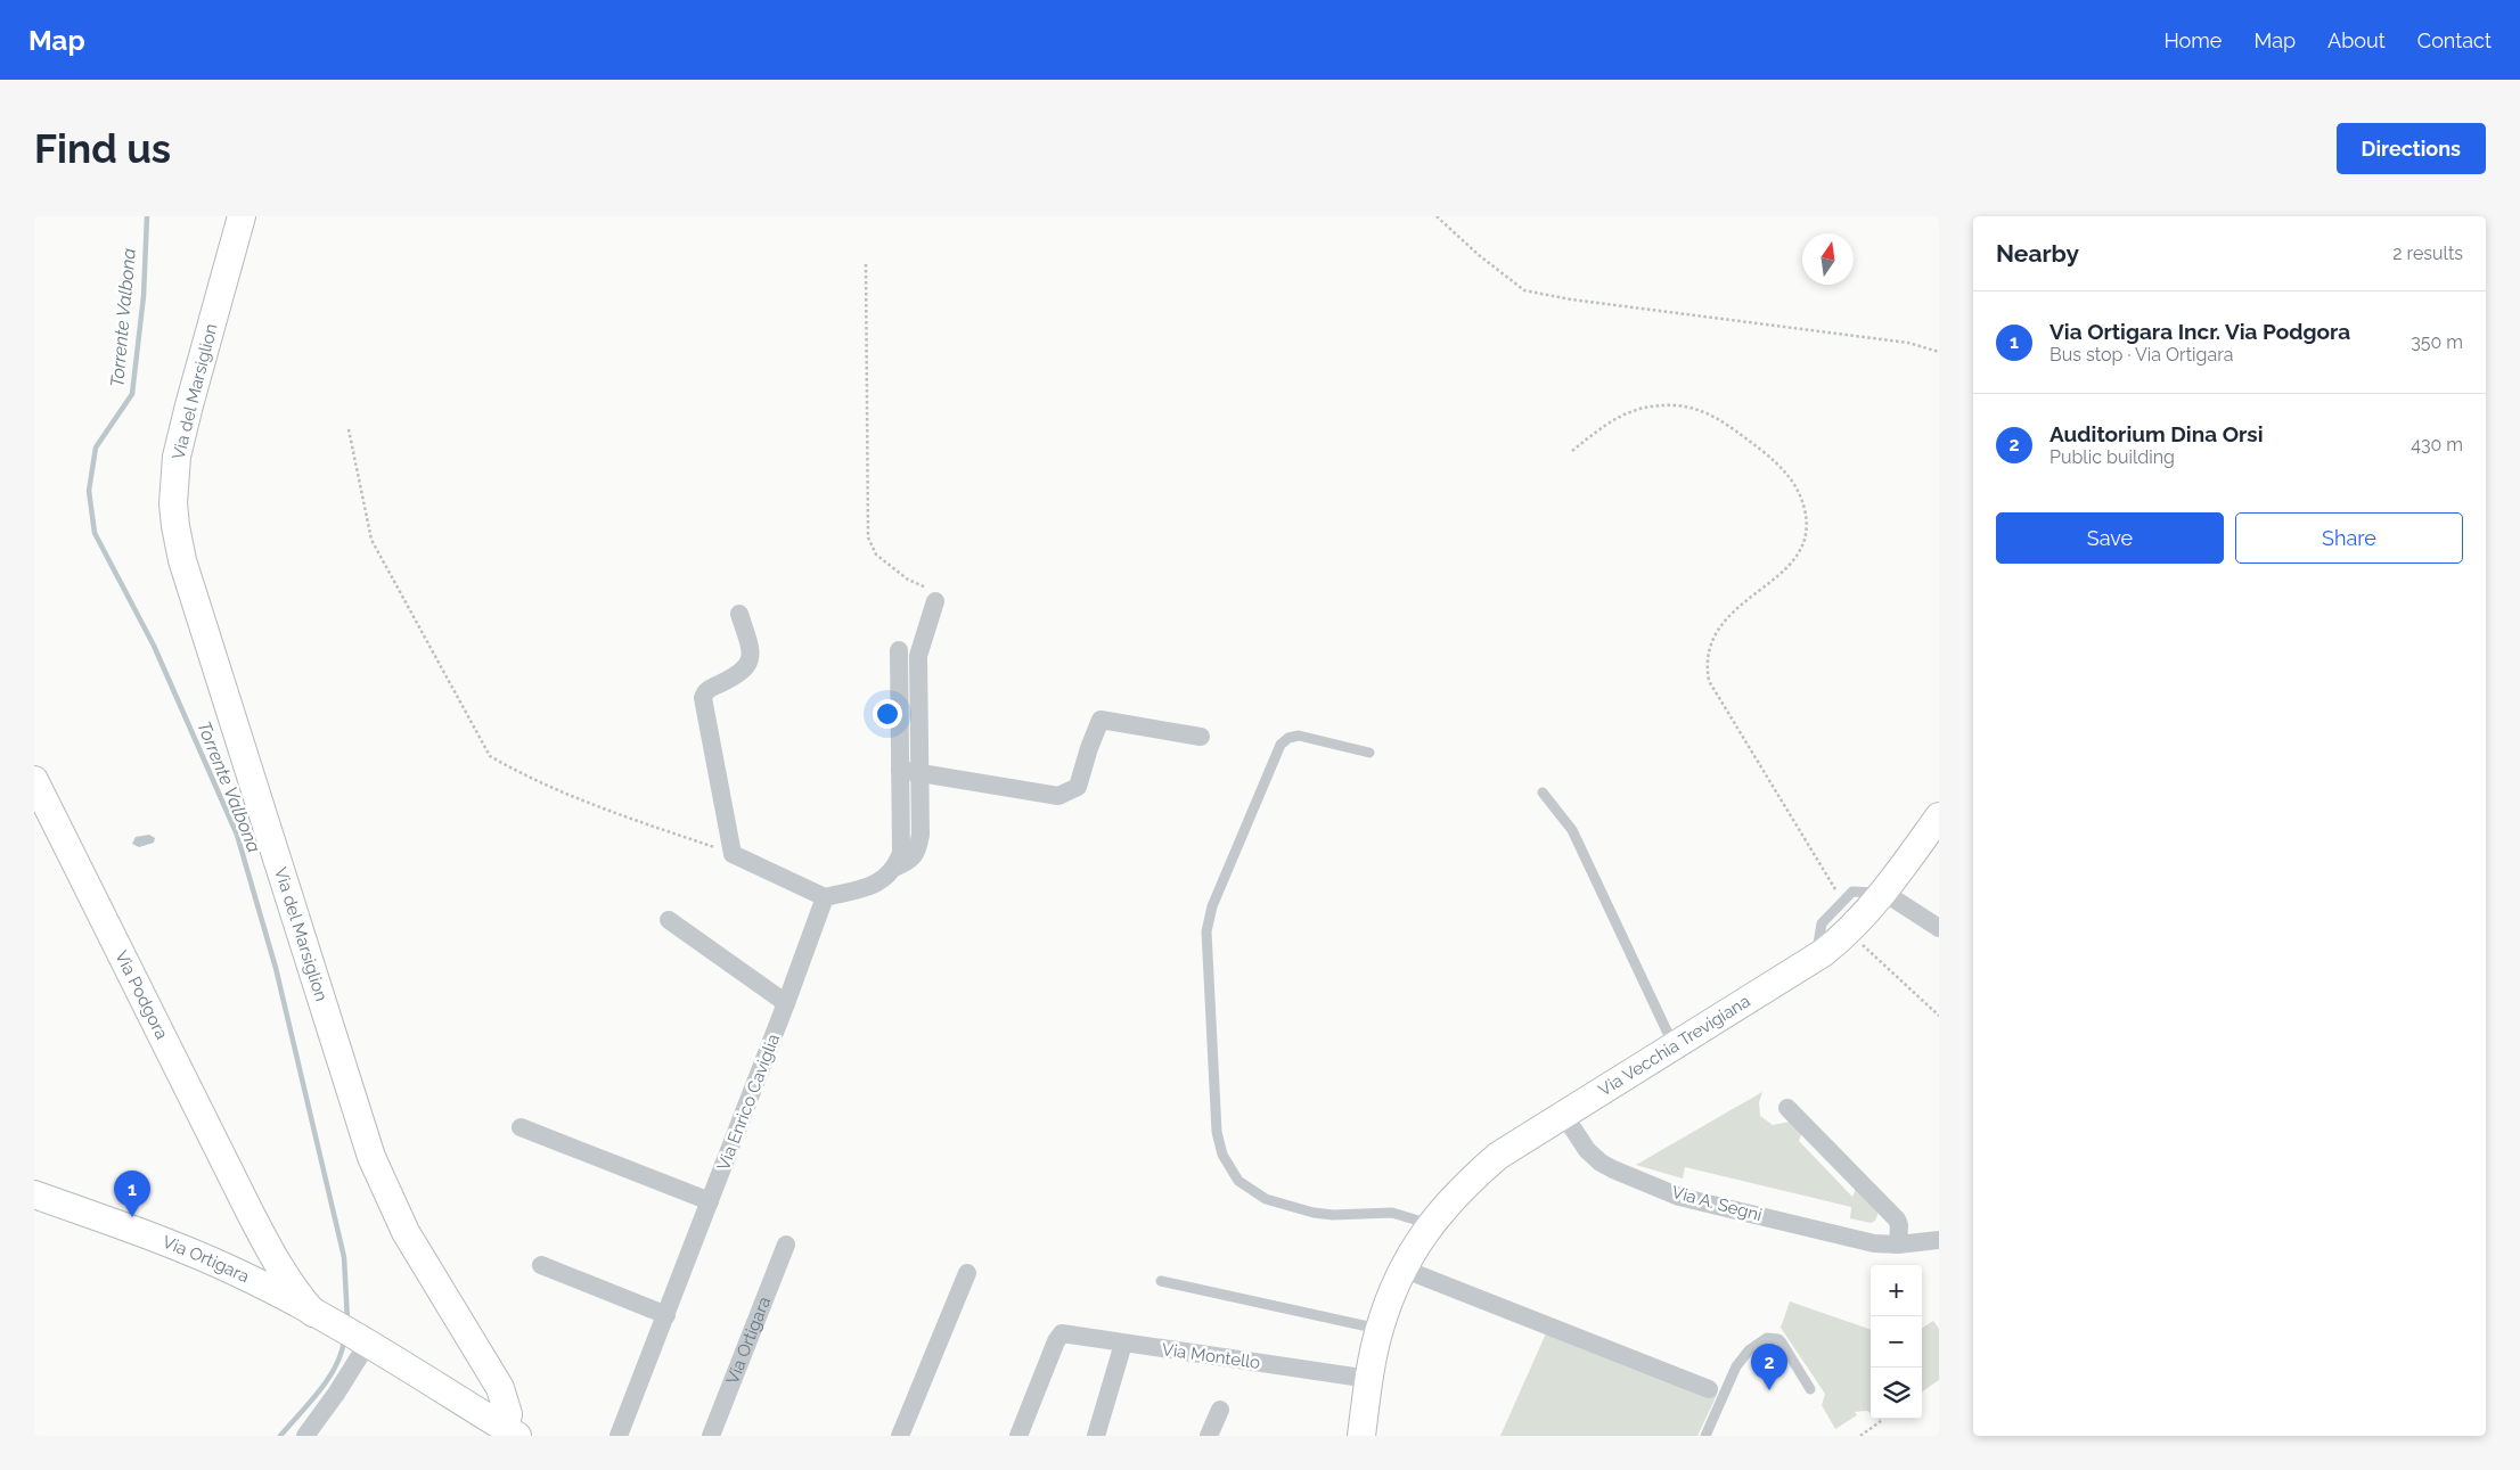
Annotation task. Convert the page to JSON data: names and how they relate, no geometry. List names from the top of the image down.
{
  "streets": {
    "street": [
      "Via del Marsiglion",
      "Via Podgora",
      "Via Vecchia Trevigiana",
      "Via Enrico Caviglia",
      "Via A. Segni",
      "Via Ortigara",
      "Via Montello"
    ]
  },
  "crossings": [
    ["Via del Marsiglion", "Via Ortigara"],
    ["Via Podgora", "Via Ortigara"],
    ["Via Vecchia Trevigiana", "Via A. Segni"],
    ["Via Vecchia Trevigiana", "Via Montello"]
  ],
  "water": ["Torrente Valbona"],
  "north": "top",
  "page": {
    "header": "Map",
    "nav": [
      "Home",
      "Map",
      "About",
      "Contact"
    ],
    "buttons": [
      "Directions",
      ["Save", "Share"]
    ],
    "title": "Find us",
    "heading": ["Nearby", "2 results"],
    "list": [
      {
        "mark": "1",
        "name": "Via Ortigara Incr. Via Podgora",
        "note": "Bus stop · Via Ortigara",
        "value": "350 m"
      },
      {
        "mark": "2",
        "name": "Auditorium Dina Orsi",
        "note": "Public building",
        "value": "430 m"
      }
    ],
    "pins": ["1", "2"],
    "map_buttons": ["+", "−"]
  }
}
